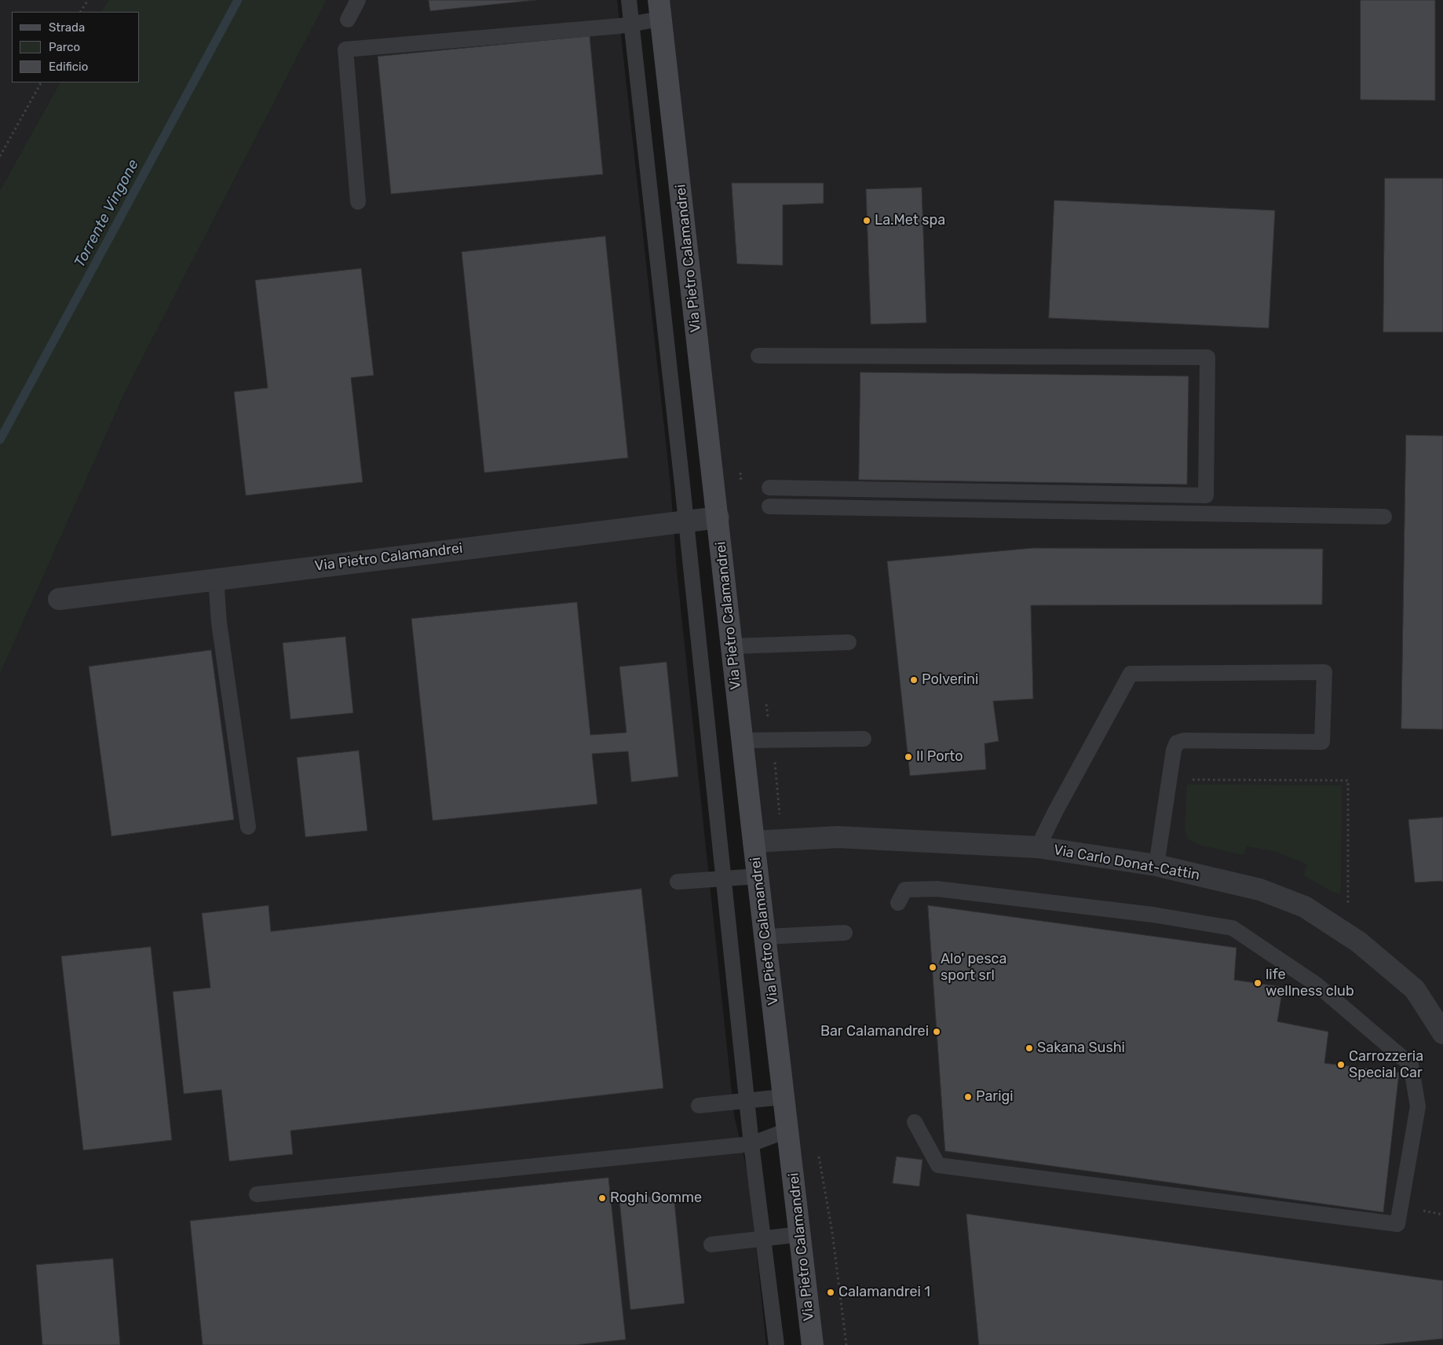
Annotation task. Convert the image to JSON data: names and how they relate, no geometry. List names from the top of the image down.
{
  "streets": {
    "main road": ["Via Pietro Calamandrei"],
    "street": ["Via Carlo Donat-Cattin"]
  },
  "crossings": [
    ["Via Pietro Calamandrei", "Via Carlo Donat-Cattin"]
  ],
  "water": ["Torrente Vingone"],
  "places": [
    "La.Met spa",
    "Polverini",
    "Il Porto",
    "Alo' pesca sport srl",
    "life wellness club",
    "Bar Calamandrei",
    "Sakana Sushi",
    "Carrozzeria Special Car",
    "Parigi",
    "Roghi Gomme",
    "Calamandrei 1"
  ],
  "legend": ["Strada", "Parco", "Edificio"]
}
